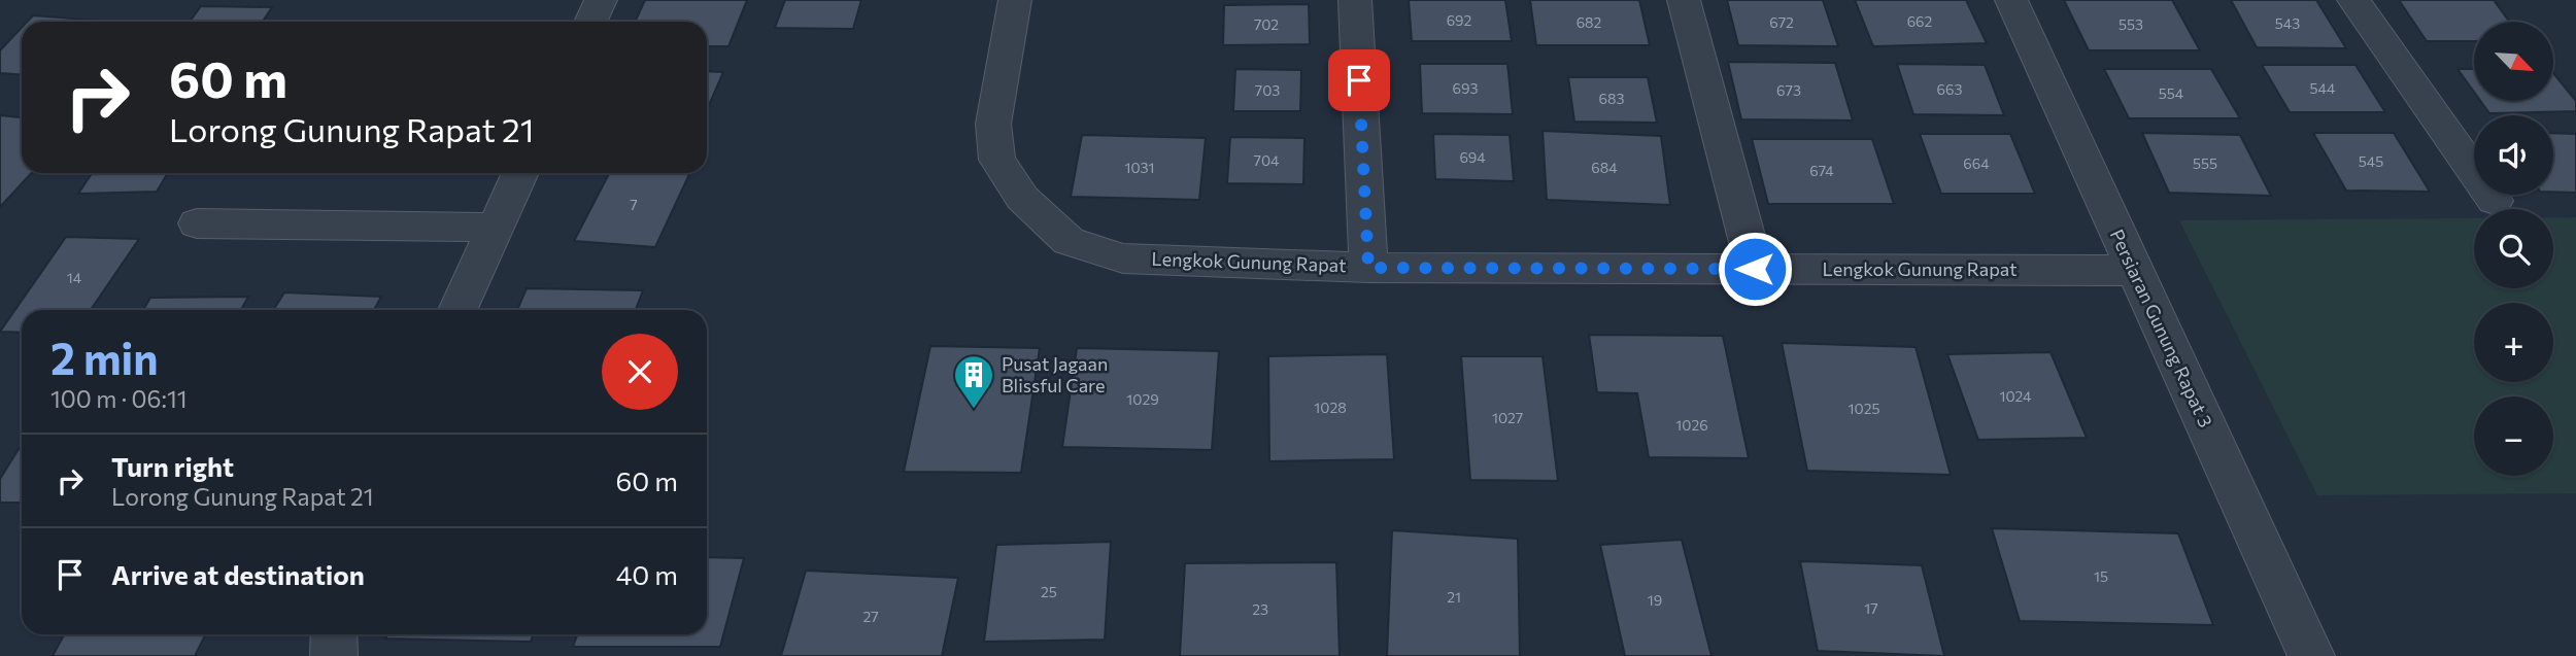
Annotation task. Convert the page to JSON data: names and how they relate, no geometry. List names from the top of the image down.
{
  "streets": {
    "street": ["Lengkok Gunung Rapat", "Persiaran Gunung Rapat 3"]
  },
  "crossings": [
    ["Lengkok Gunung Rapat", "Persiaran Gunung Rapat 3"]
  ],
  "places": {
    "building": ["Pusat Jagaan Blissful Care"]
  },
  "house_numbers": [
    "692",
    "662",
    "682",
    "672",
    "543",
    "702",
    "553",
    "693",
    "544",
    "663",
    "703",
    "673",
    "554",
    "683",
    "694",
    "704",
    "545",
    "664",
    "555",
    "1031",
    "684",
    "674",
    "7",
    "14",
    "1024",
    "1029",
    "1028",
    "1025",
    "1027",
    "1026",
    "15",
    "25",
    "21",
    "19",
    "17",
    "23",
    "27"
  ],
  "north": "bottom right",
  "page": {
    "map_buttons": ["+", "−"],
    "turn": ["60 m", "Lorong Gunung Rapat 21"],
    "heading": ["2 min", "100 m · 06:11"],
    "list": [
      {
        "name": "Turn right",
        "note": "Lorong Gunung Rapat 21",
        "value": "60 m"
      },
      {
        "name": "Arrive at destination",
        "value": "40 m"
      }
    ]
  }
}
